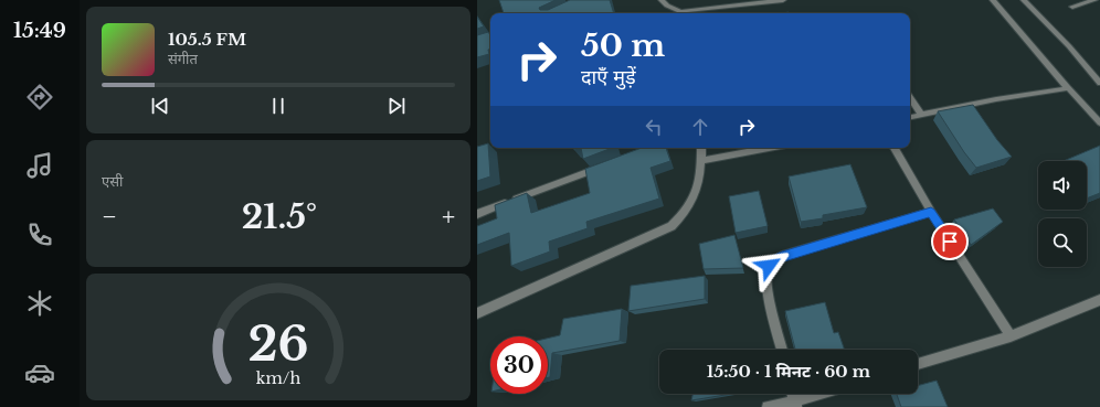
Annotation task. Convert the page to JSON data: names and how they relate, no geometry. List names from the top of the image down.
{
  "page": {
    "tabs": "15:49",
    "turn": ["50 m", "दाएँ मुड़ें"],
    "song": ["105.5 FM", "संगीत"],
    "tile": "एसी",
    "heat": ["−", "21.5°", "+"],
    "limit": "30",
    "trip": "15:50 · 1 मिनट · 60 m",
    "gauge": ["26", "km/h"]
  }
}
